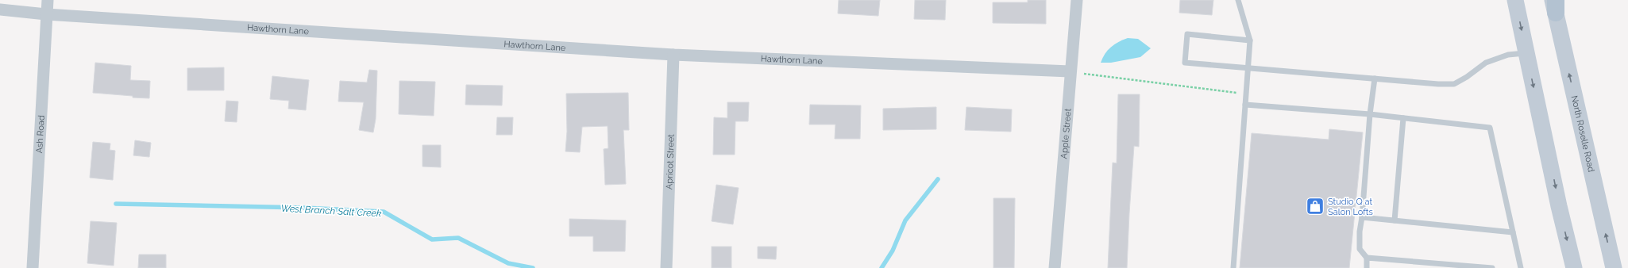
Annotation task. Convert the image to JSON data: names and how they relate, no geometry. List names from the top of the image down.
{
  "streets": {
    "main road": ["North Roselle Road"],
    "street": [
      "Hawthorn Lane",
      "Ash Road",
      "Apple Street",
      "Apricot Street"
    ]
  },
  "crossings": [
    ["Hawthorn Lane", "Ash Road"],
    ["Hawthorn Lane", "Apple Street"],
    ["Hawthorn Lane", "Apricot Street"]
  ],
  "water": ["West Branch Salt Creek"],
  "places": {
    "shop": ["Studio Q at Salon Lofts"]
  }
}
